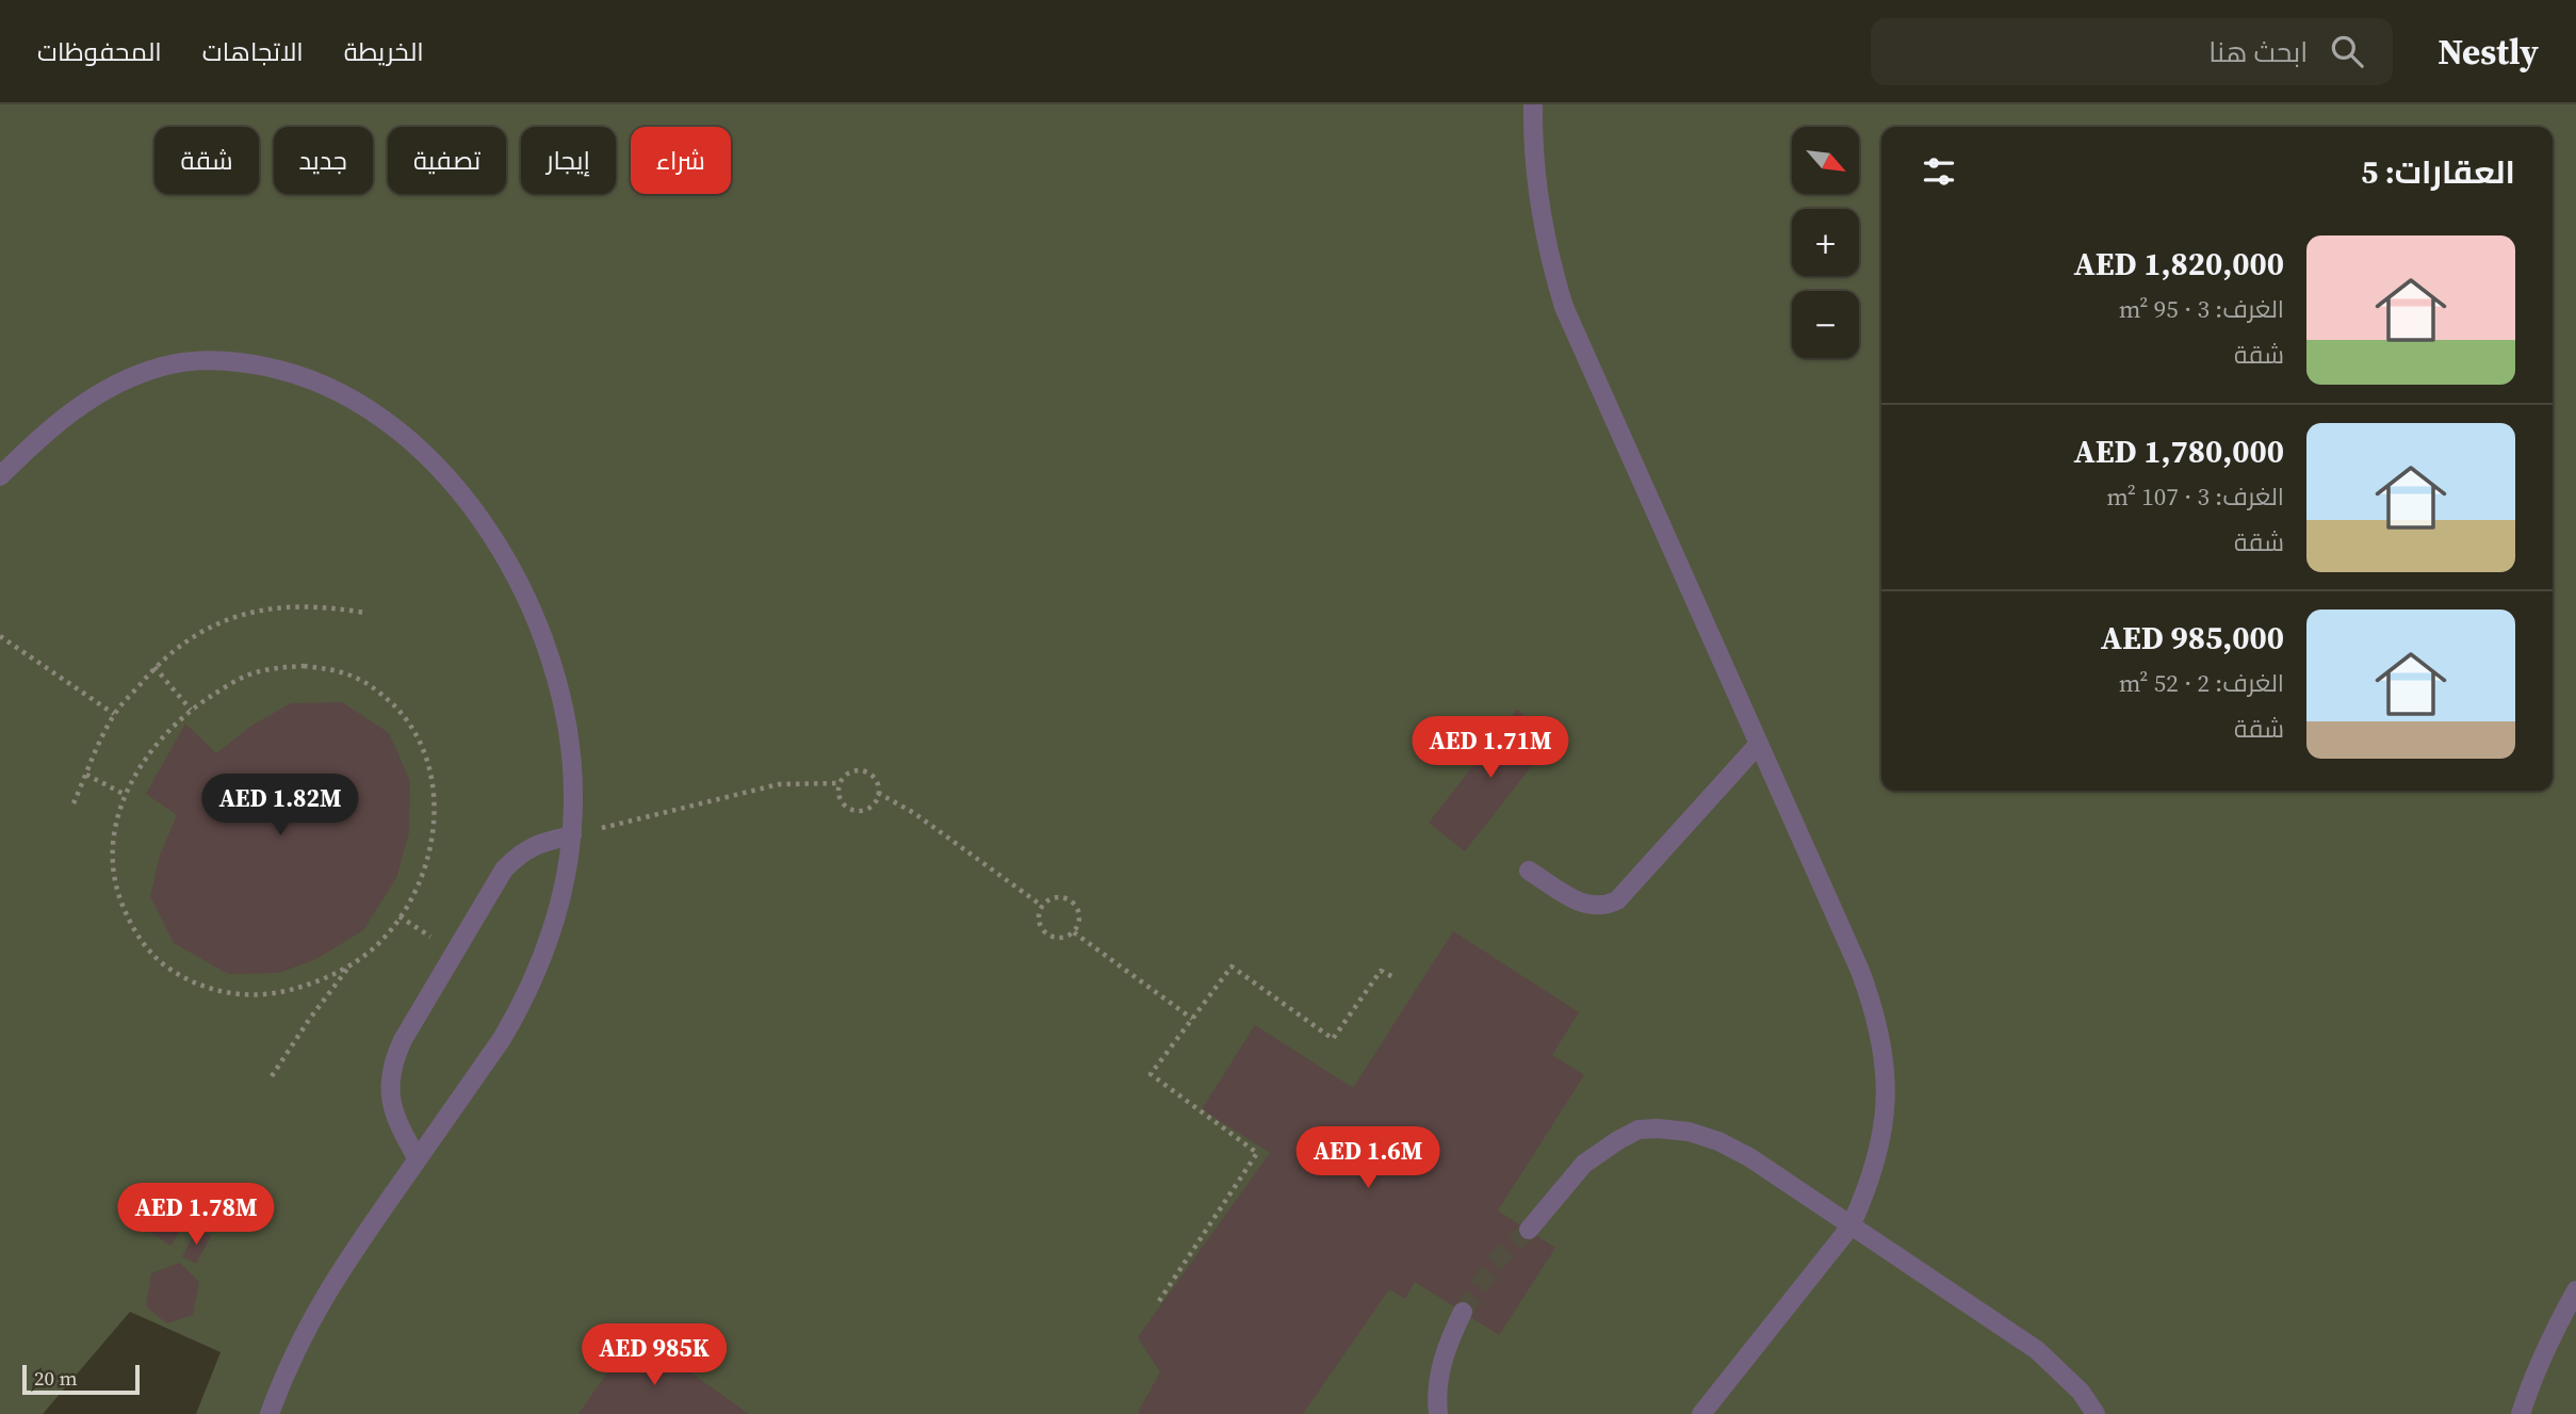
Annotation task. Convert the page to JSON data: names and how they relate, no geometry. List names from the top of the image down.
{
  "scale_bar": "20 m",
  "north": "bottom right",
  "page": {
    "header": "Nestly",
    "search": "ابحث هنا",
    "nav": ["الخريطة", "الاتجاهات", "المحفوظات"],
    "map_buttons": ["+", "−"],
    "chip": [
      "شراء",
      "إيجار",
      "تصفية",
      "جديد",
      "شقة"
    ],
    "heading": "العقارات: 5",
    "list": [
      {
        "name": "AED 1,820,000",
        "note": "الغرف: 3 · 95 m² · شقة"
      },
      {
        "name": "AED 1,780,000",
        "note": "الغرف: 3 · 107 m² · شقة"
      },
      {
        "name": "AED 985,000",
        "note": "الغرف: 2 · 52 m² · شقة"
      }
    ],
    "price": [
      "AED 1.71M",
      "AED 1.82M",
      "AED 1.6M",
      "AED 1.78M",
      "AED 985K"
    ],
    "scale": "20 m"
  }
}
